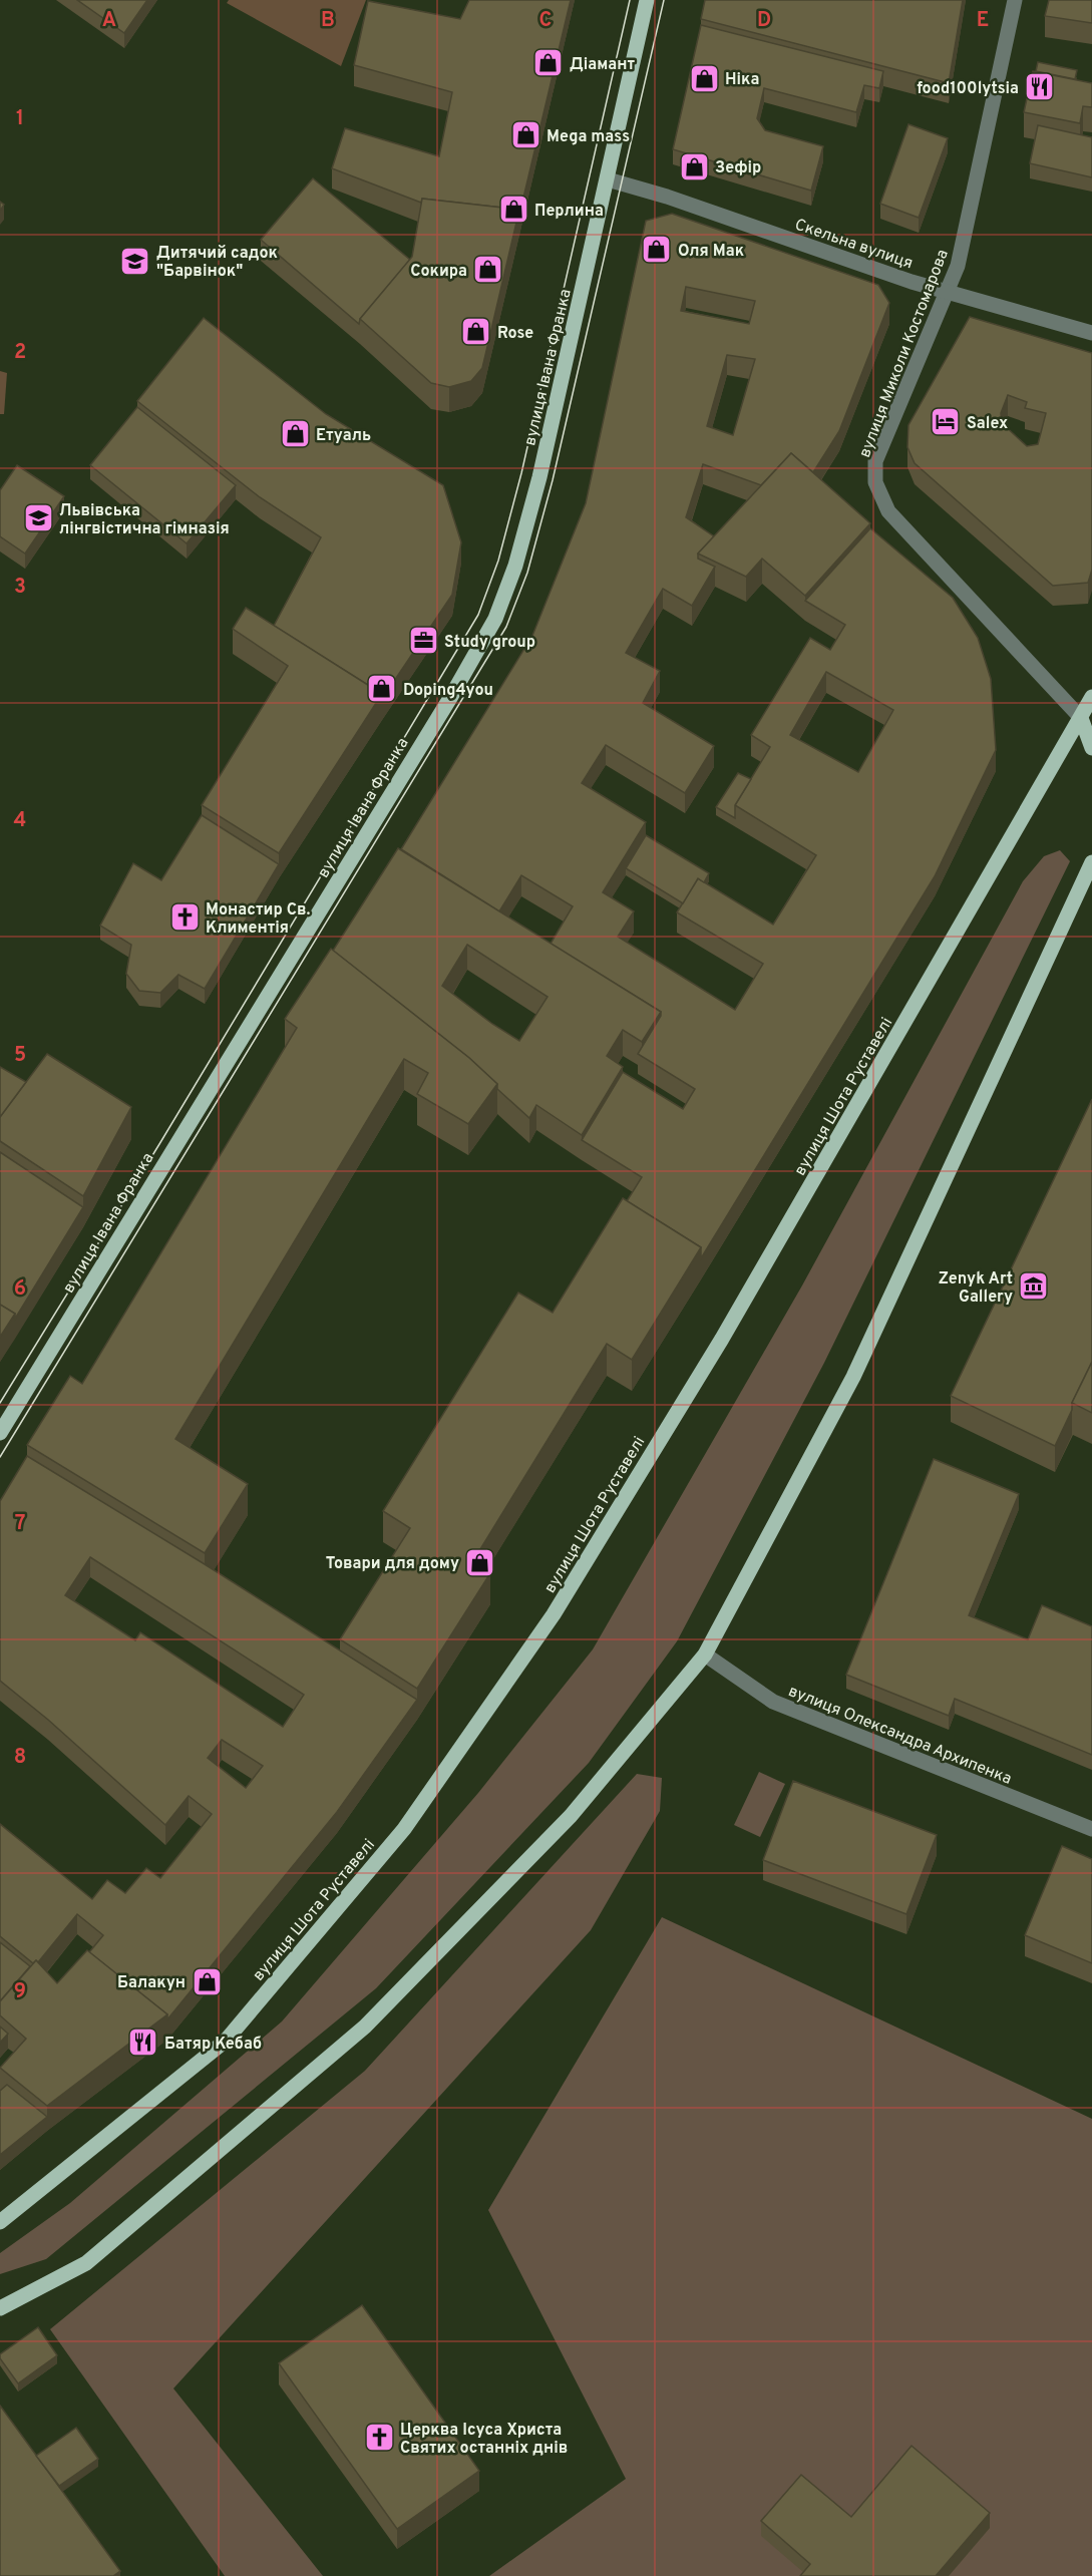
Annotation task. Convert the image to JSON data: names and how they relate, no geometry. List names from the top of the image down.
{
  "streets": {
    "main road": ["вулиця Івана Франка", "вулиця Шота Руставелі"],
    "street": ["Скельна вулиця", "вулиця Миколи Костомарова", "вулиця Олександра Архипенка"]
  },
  "crossings": [
    ["Скельна вулиця", "вулиця Миколи Костомарова"],
    ["Скельна вулиця", "вулиця Івана Франка"],
    ["вулиця Миколи Костомарова", "вулиця Шота Руставелі"]
  ],
  "places": {
    "shop": [
      "Діамант",
      "Ніка",
      "Mega mass",
      "Зефір",
      "Перлина",
      "Оля Мак",
      "Сокира",
      "Rose",
      "Етуаль",
      "Doping4you",
      "Товари для дому",
      "Балакун"
    ],
    "restaurant": ["food100lytsia", "Батяр Кебаб"],
    "school or university": ["Дитячий садок \"Барвінок\"", "Львівська лінгвістична гімназія"],
    "hotel": ["Salex"],
    "office": ["Study group"],
    "church": ["Монастир Св. Климентія", "Церква Ісуса Христа Святих останніх днів"],
    "museum": ["Zenyk Art Gallery"]
  },
  "grid": {
    "columns": [
      "A",
      "B",
      "C",
      "D",
      "E"
    ],
    "rows": [
      "1",
      "2",
      "3",
      "4",
      "5",
      "6",
      "7",
      "8",
      "9"
    ]
  }
}
